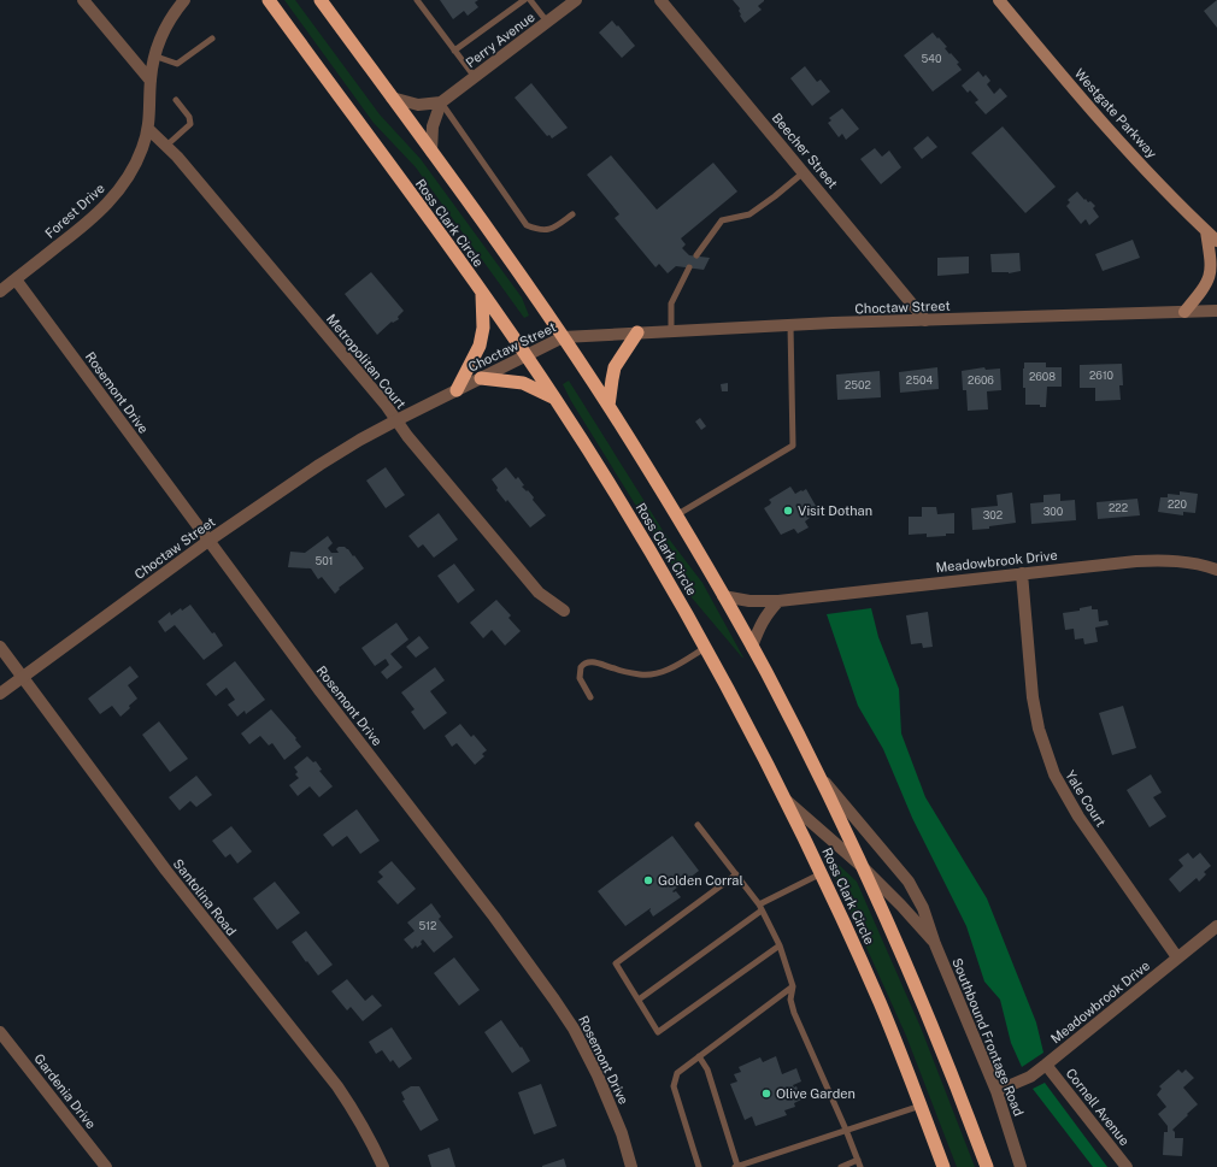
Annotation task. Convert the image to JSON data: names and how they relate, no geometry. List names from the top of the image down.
{
  "streets": {
    "highway": ["Ross Clark Circle"],
    "main road": ["Westgate Parkway"],
    "street": [
      "Perry Avenue",
      "Beecher Street",
      "Forest Drive",
      "Choctaw Street",
      "Metropolitan Court",
      "Rosemont Drive",
      "Meadowbrook Drive",
      "Yale Court",
      "Santolina Road",
      "Southbound Frontage Road",
      "Gardenia Drive",
      "Cornell Avenue"
    ]
  },
  "crossings": [
    ["Beecher Street", "Choctaw Street"],
    ["Forest Drive", "Metropolitan Court"],
    ["Forest Drive", "Rosemont Drive"],
    ["Ross Clark Circle", "Choctaw Street"],
    ["Ross Clark Circle", "Meadowbrook Drive"],
    ["Ross Clark Circle", "Southbound Frontage Road"],
    ["Choctaw Street", "Metropolitan Court"],
    ["Choctaw Street", "Rosemont Drive"],
    ["Choctaw Street", "Santolina Road"],
    ["Meadowbrook Drive", "Yale Court"],
    ["Meadowbrook Drive", "Southbound Frontage Road"],
    ["Meadowbrook Drive", "Cornell Avenue"]
  ],
  "places": ["Visit Dothan", "Golden Corral", "Olive Garden"],
  "house_numbers": [
    "540",
    "2610",
    "2608",
    "2504",
    "2606",
    "2502",
    "220",
    "222",
    "300",
    "302",
    "501",
    "512"
  ]
}
